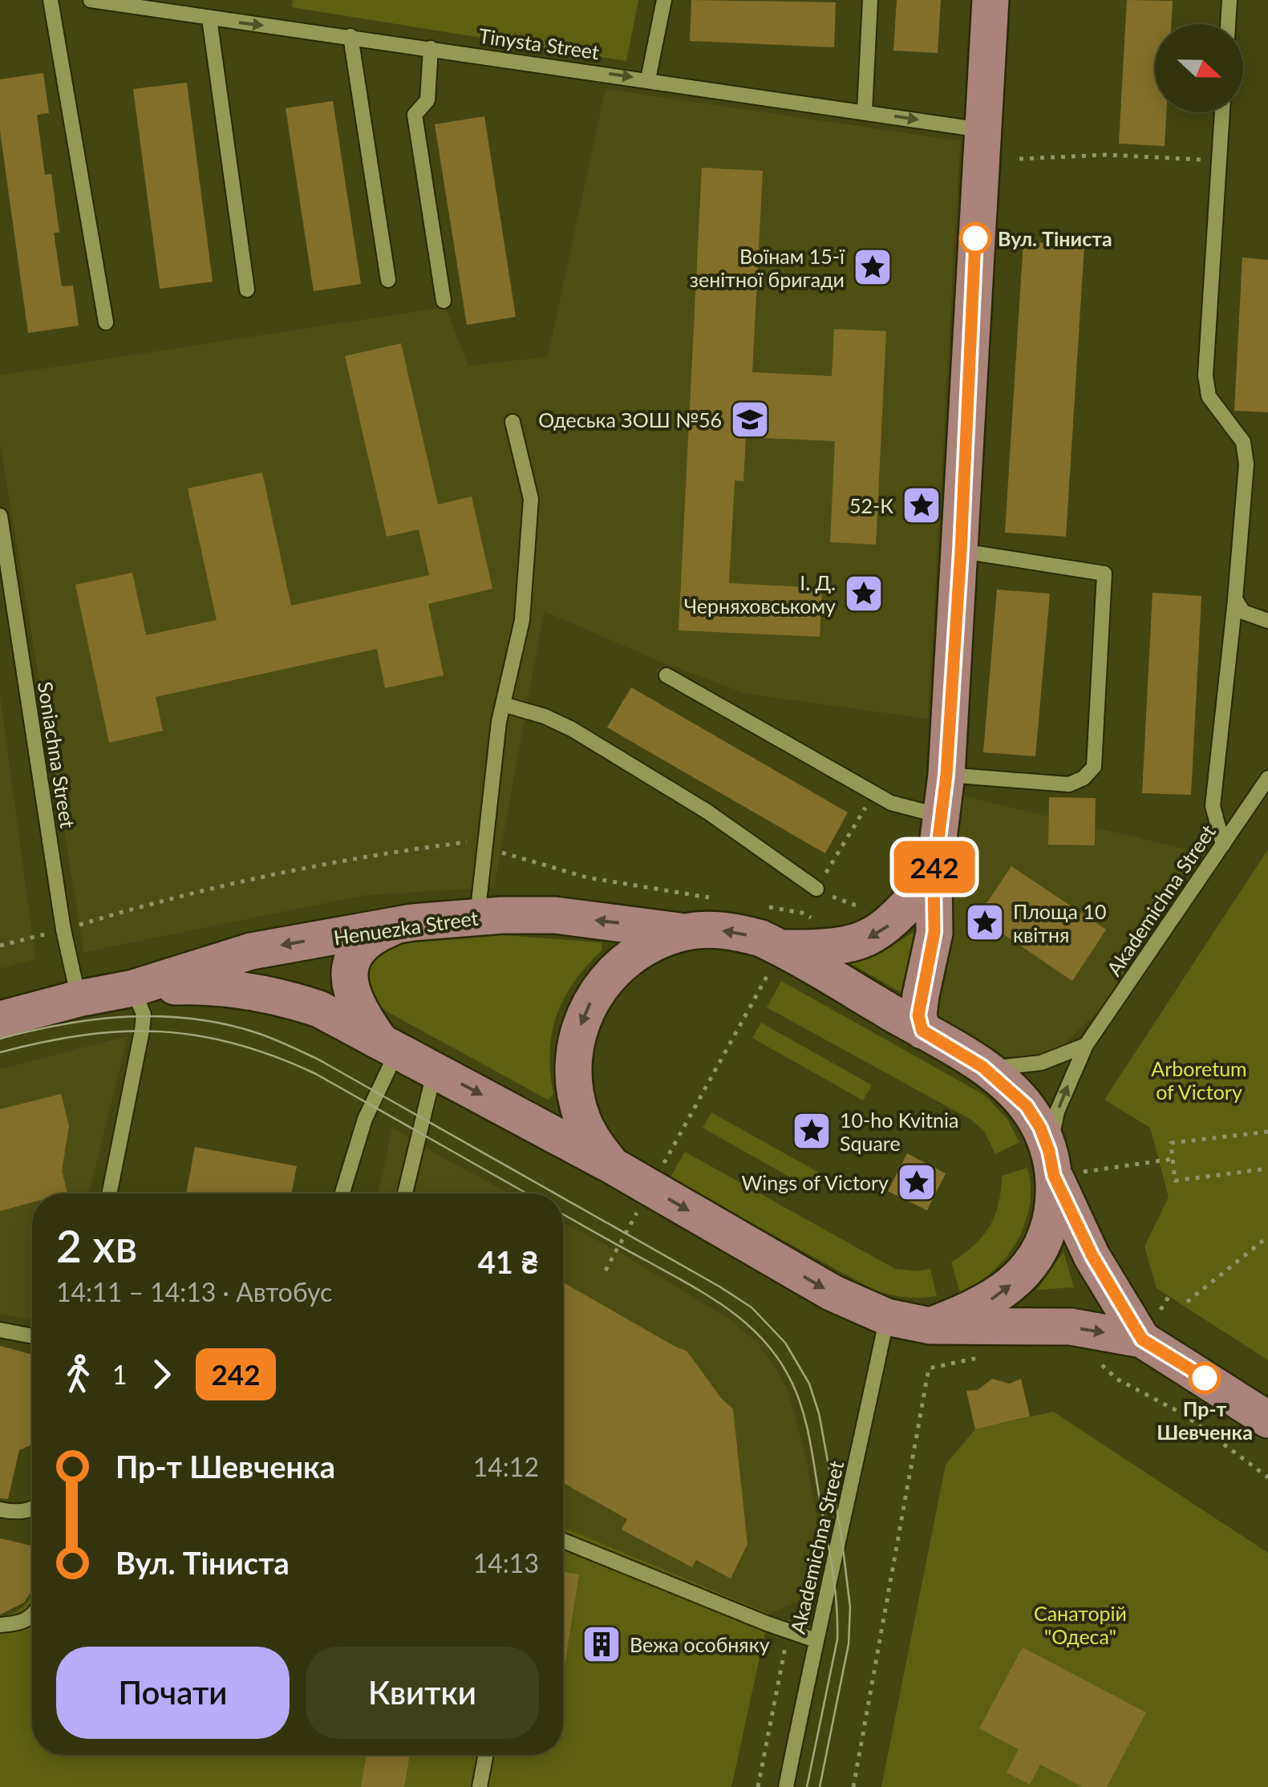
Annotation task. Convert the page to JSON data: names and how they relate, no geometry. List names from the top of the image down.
{
  "streets": {
    "main road": ["Henuezka Street"],
    "street": ["Tinysta Street", "Soniachna Street", "Akademichna Street"]
  },
  "crossings": [
    ["Soniachna Street", "Henuezka Street"]
  ],
  "one_way": ["Tinysta Street"],
  "parks": ["Arboretum of Victory", "Санаторій \"Одеса\""],
  "places": {
    "other": ["Вул. Тіниста", "Пр-т Шевченка"],
    "place": [
      "Воїнам 15-ї зенітної бригади",
      "52-К",
      "І. Д. Черняховському",
      "Площа 10 квітня",
      "10-ho Kvitnia Square",
      "Wings of Victory"
    ],
    "school or university": ["Одеська ЗОШ №56"],
    "building": ["Вежа особняку"]
  },
  "lines": ["bus line 242"],
  "north": "right",
  "page": {
    "on_map": "242",
    "heading": ["2 хв", "14:11 – 14:13 · Автобус", "41 ₴"],
    "legs": ["1", "242"],
    "list": [
      {
        "name": "Пр-т Шевченка",
        "value": "14:12"
      },
      {
        "name": "Вул. Тіниста",
        "value": "14:13"
      }
    ],
    "buttons": ["Почати", "Квитки"]
  }
}
